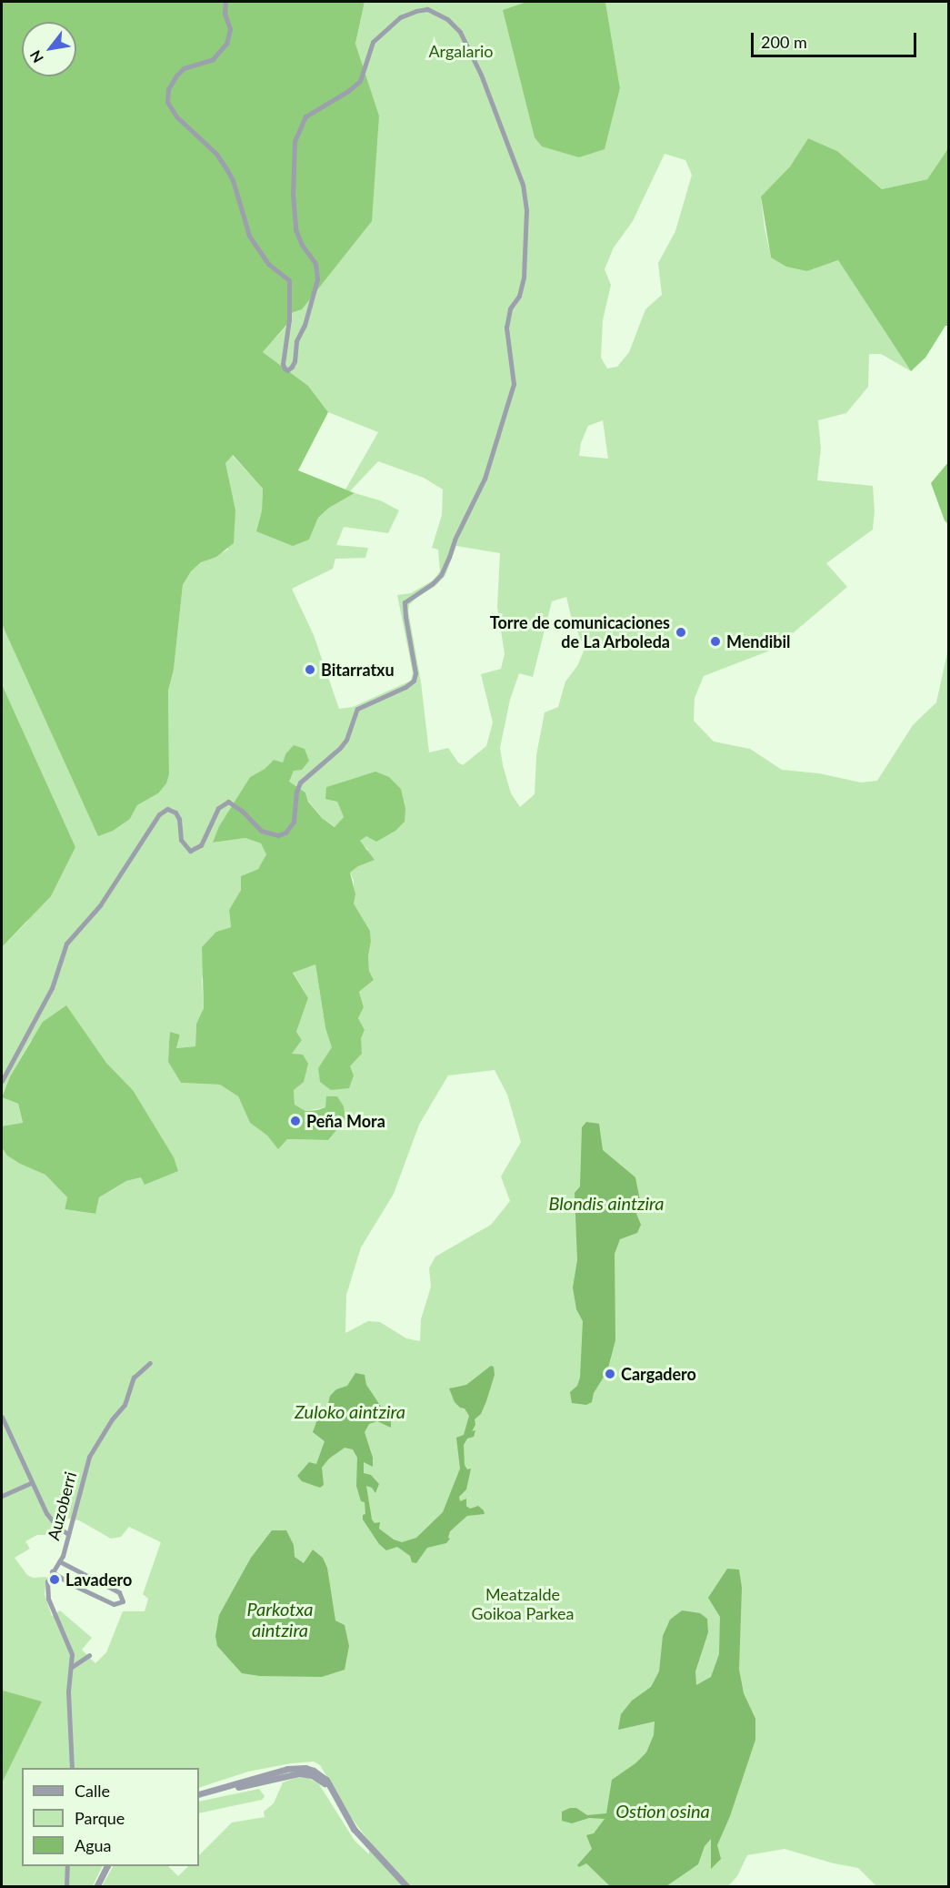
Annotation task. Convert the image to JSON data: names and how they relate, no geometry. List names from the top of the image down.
{
  "streets": {
    "street": ["Auzoberri"]
  },
  "water": [
    "Blondis aintzira",
    "Zuloko aintzira",
    "Parkotxa aintzira",
    "Ostion osina"
  ],
  "parks": ["Argalario", "Meatzalde Goikoa Parkea"],
  "places": [
    "Torre de comunicaciones de La Arboleda",
    "Mendibil",
    "Bitarratxu",
    "Peña Mora",
    "Cargadero",
    "Lavadero"
  ],
  "legend": ["Calle", "Parque", "Agua"],
  "scale_bar": "200 m",
  "north": "bottom left"
}
